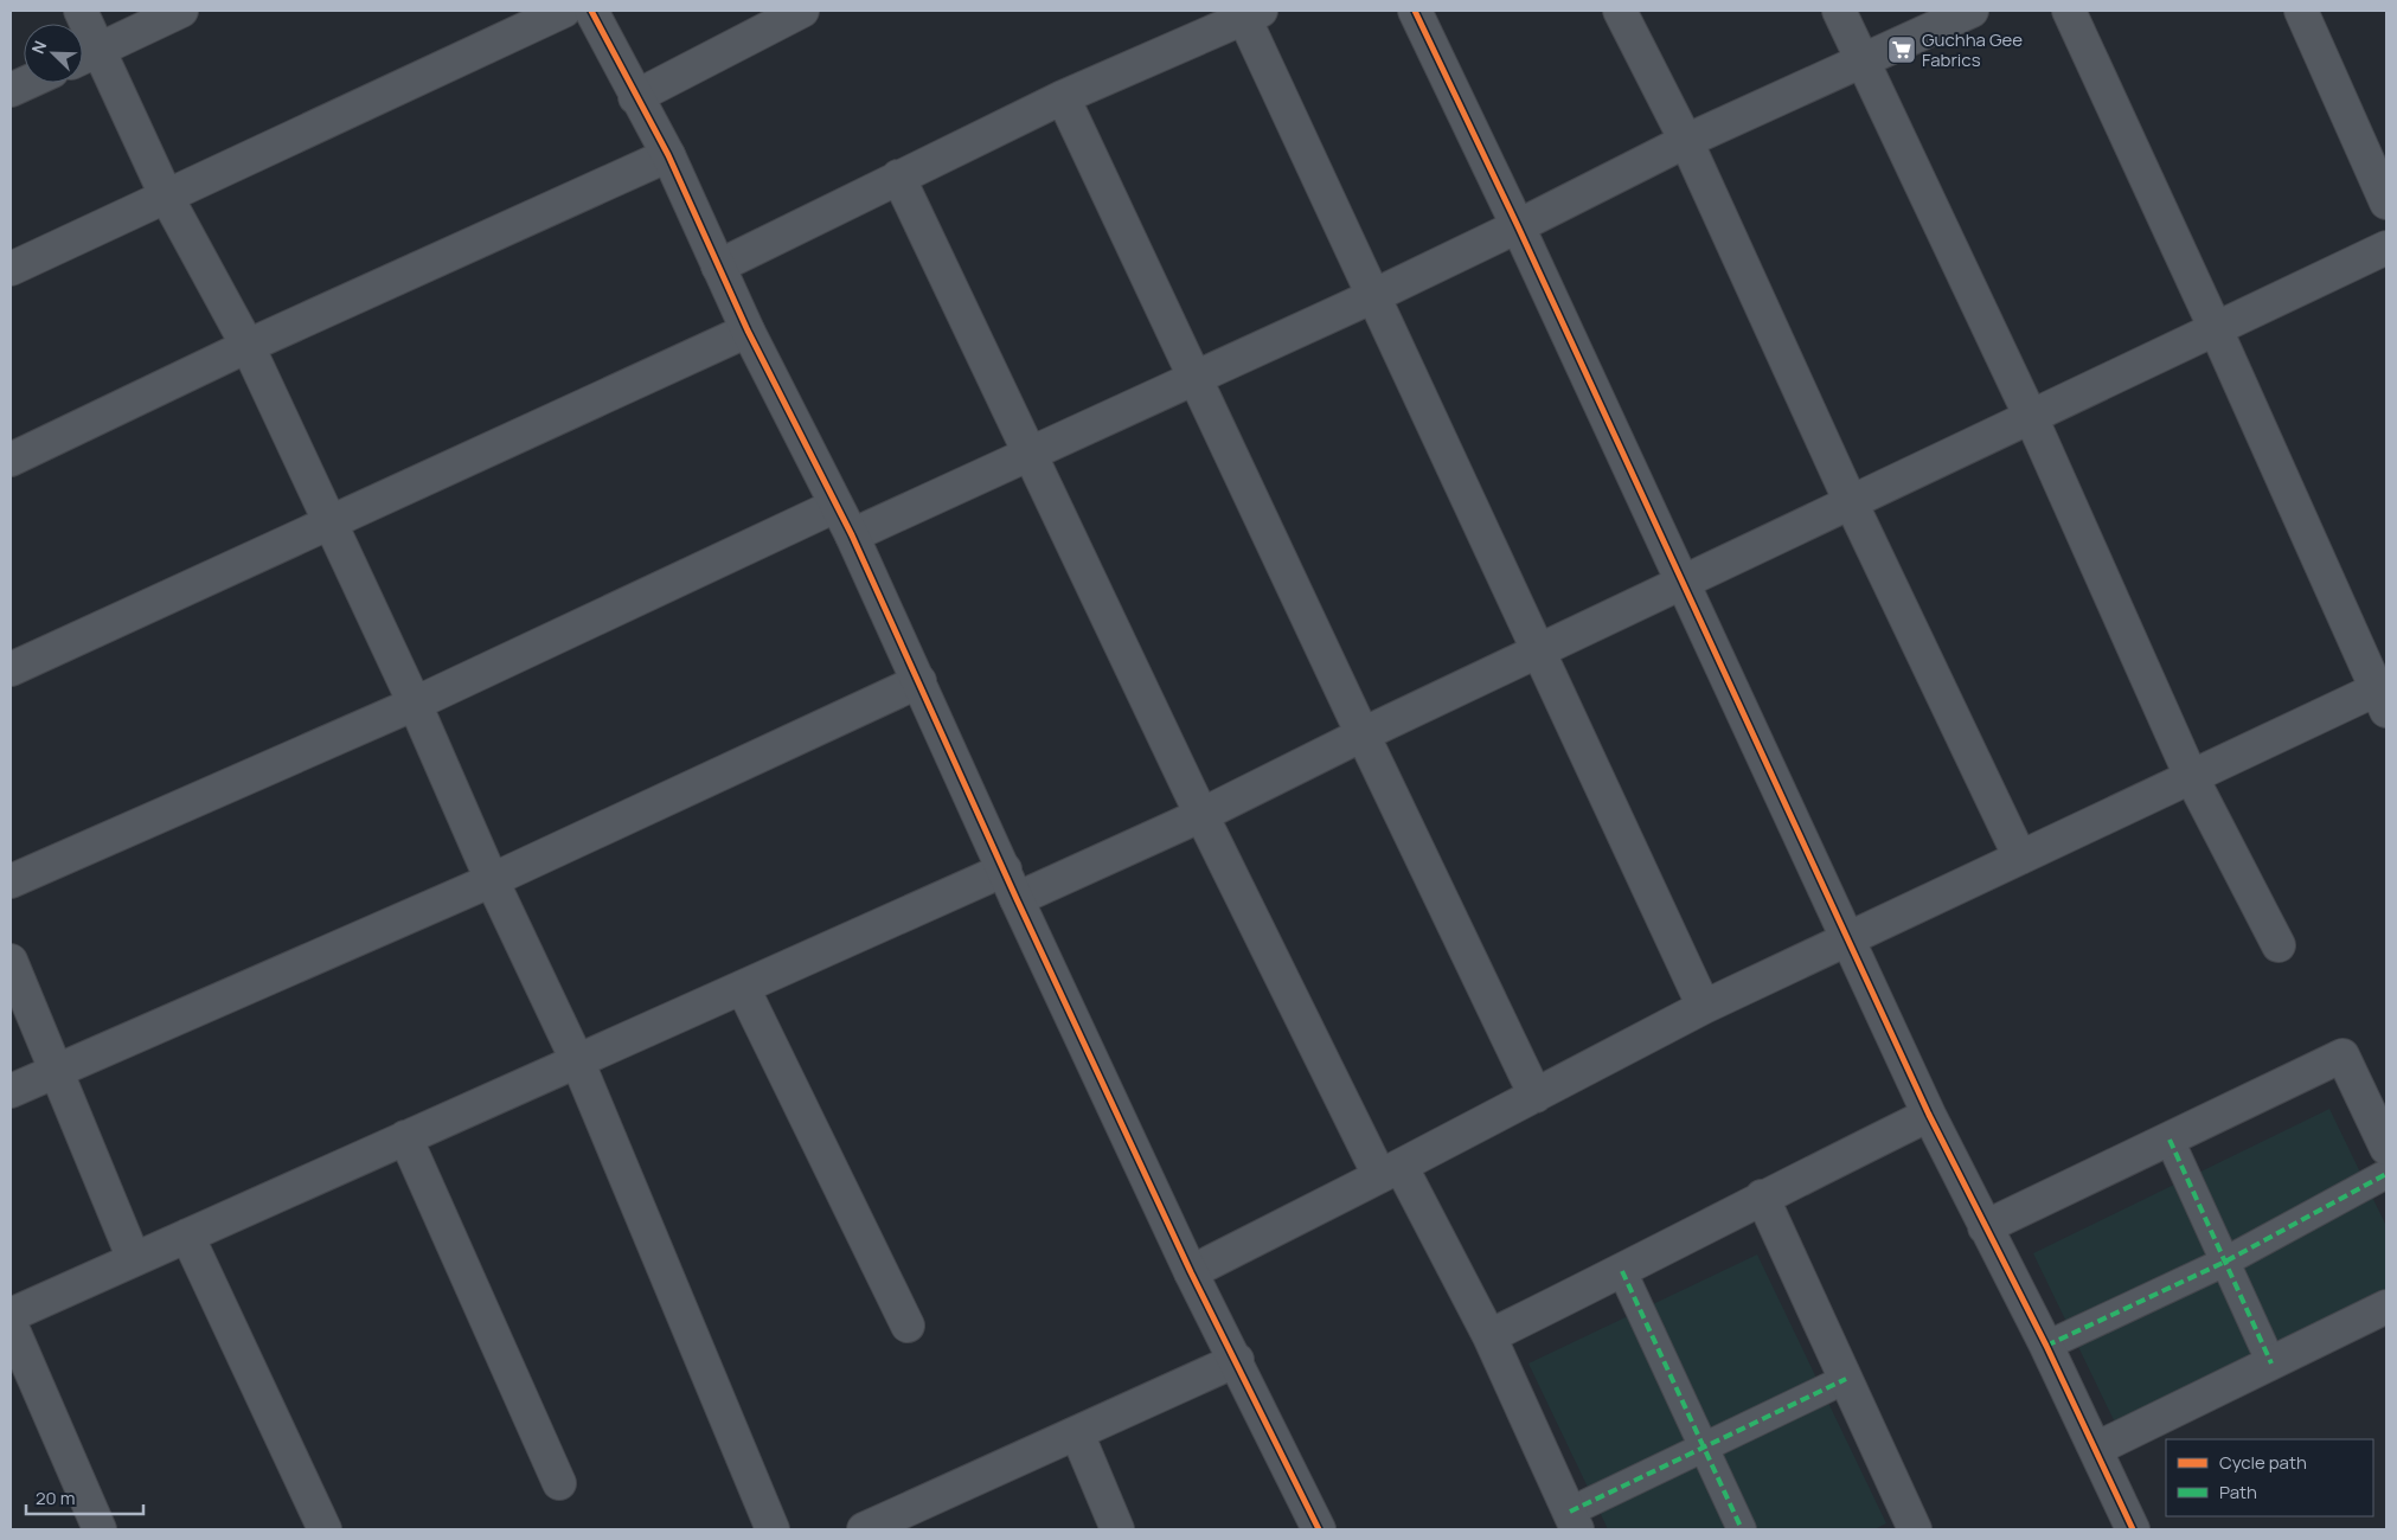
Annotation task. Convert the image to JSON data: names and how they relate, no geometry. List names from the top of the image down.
{
  "places": {
    "supermarket": ["Guchha Gee Fabrics"]
  },
  "legend": ["Cycle path", "Path"],
  "scale_bar": "20 m",
  "north": "top left"
}
